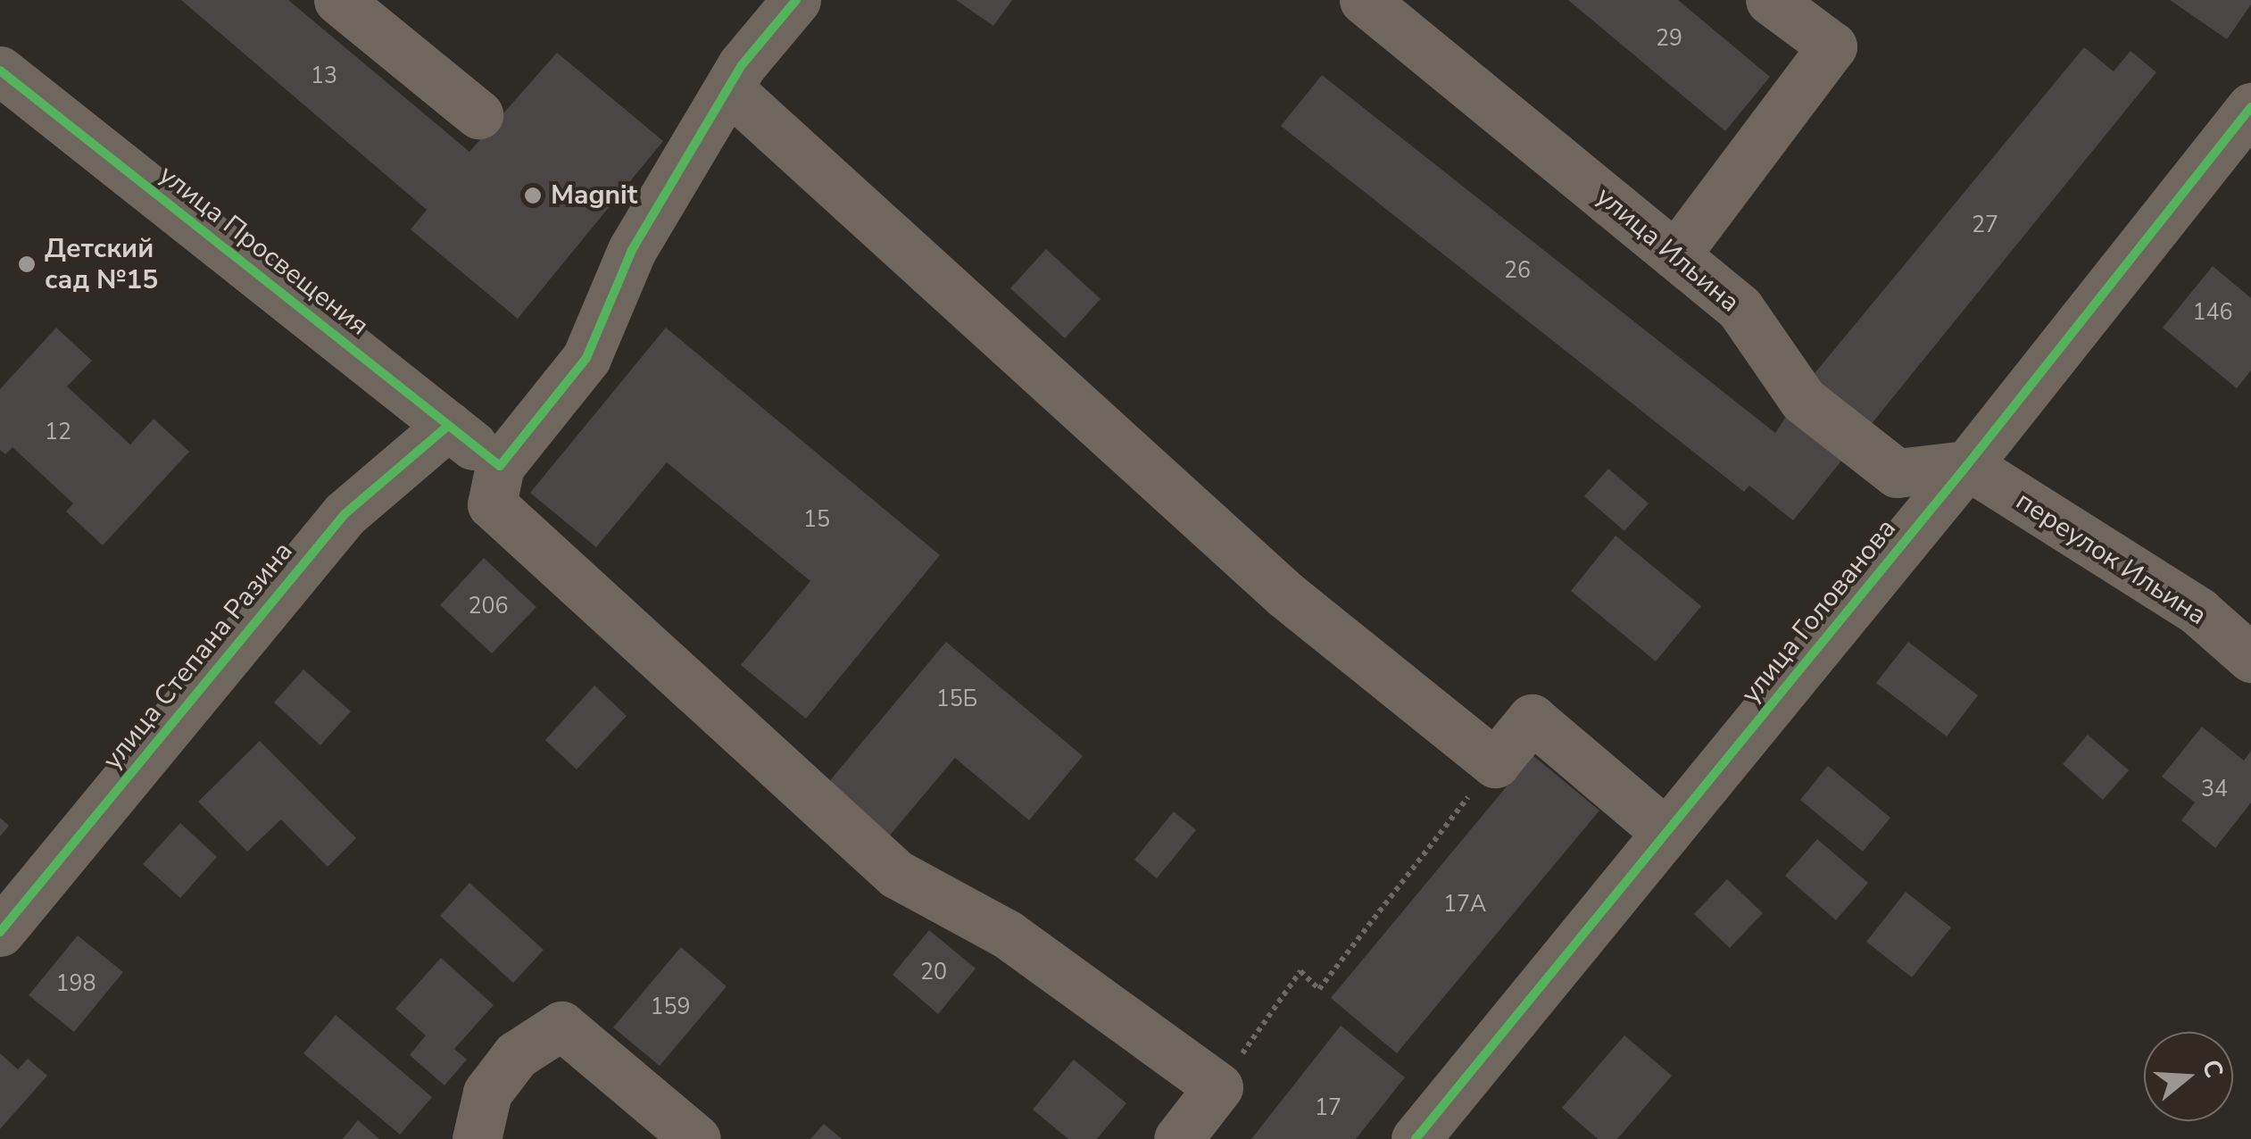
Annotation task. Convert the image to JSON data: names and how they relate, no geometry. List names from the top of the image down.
{
  "streets": {
    "street": [
      "улица Ильина",
      "улица Просвещения",
      "переулок Ильина",
      "улица Голованова",
      "улица Степана Разина"
    ]
  },
  "crossings": [
    ["улица Ильина", "переулок Ильина"],
    ["улица Ильина", "улица Голованова"],
    ["улица Просвещения", "улица Степана Разина"],
    ["переулок Ильина", "улица Голованова"]
  ],
  "places": ["Magnit", "Детский сад №15"],
  "house_numbers": [
    "29",
    "13",
    "27",
    "26",
    "146",
    "12",
    "15",
    "206",
    "15Б",
    "34",
    "17А",
    "20",
    "198",
    "159",
    "17"
  ],
  "north": "right"
}
